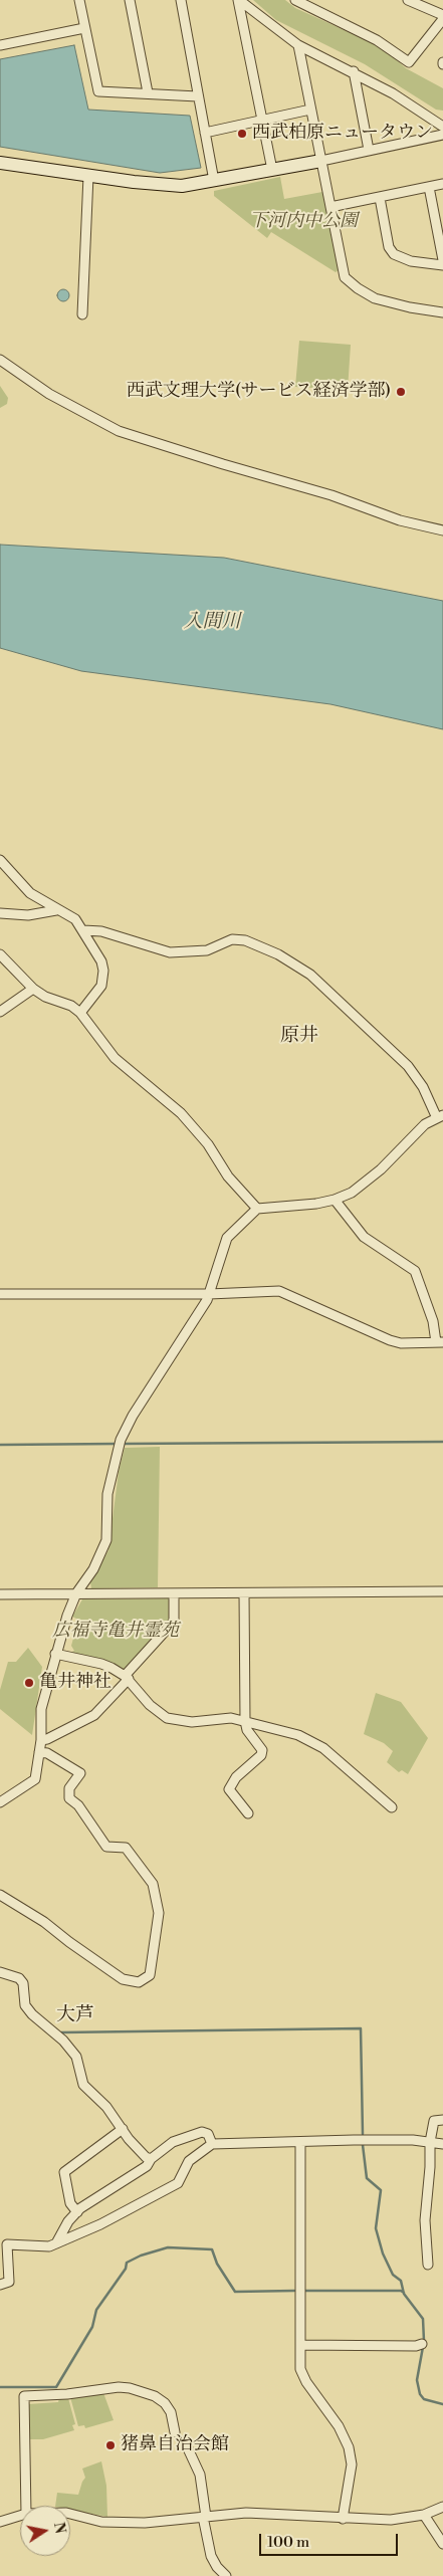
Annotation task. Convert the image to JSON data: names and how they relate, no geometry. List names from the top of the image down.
{
  "districts": ["原井", "大芦"],
  "water": ["入間川"],
  "parks": ["下河内中公園", "広福寺亀井霊苑"],
  "places": [
    "西武柏原ニュータウン",
    "西武文理大学(サービス経済学部)",
    "亀井神社",
    "猪鼻自治会館"
  ],
  "scale_bar": "100 m",
  "north": "right"
}
